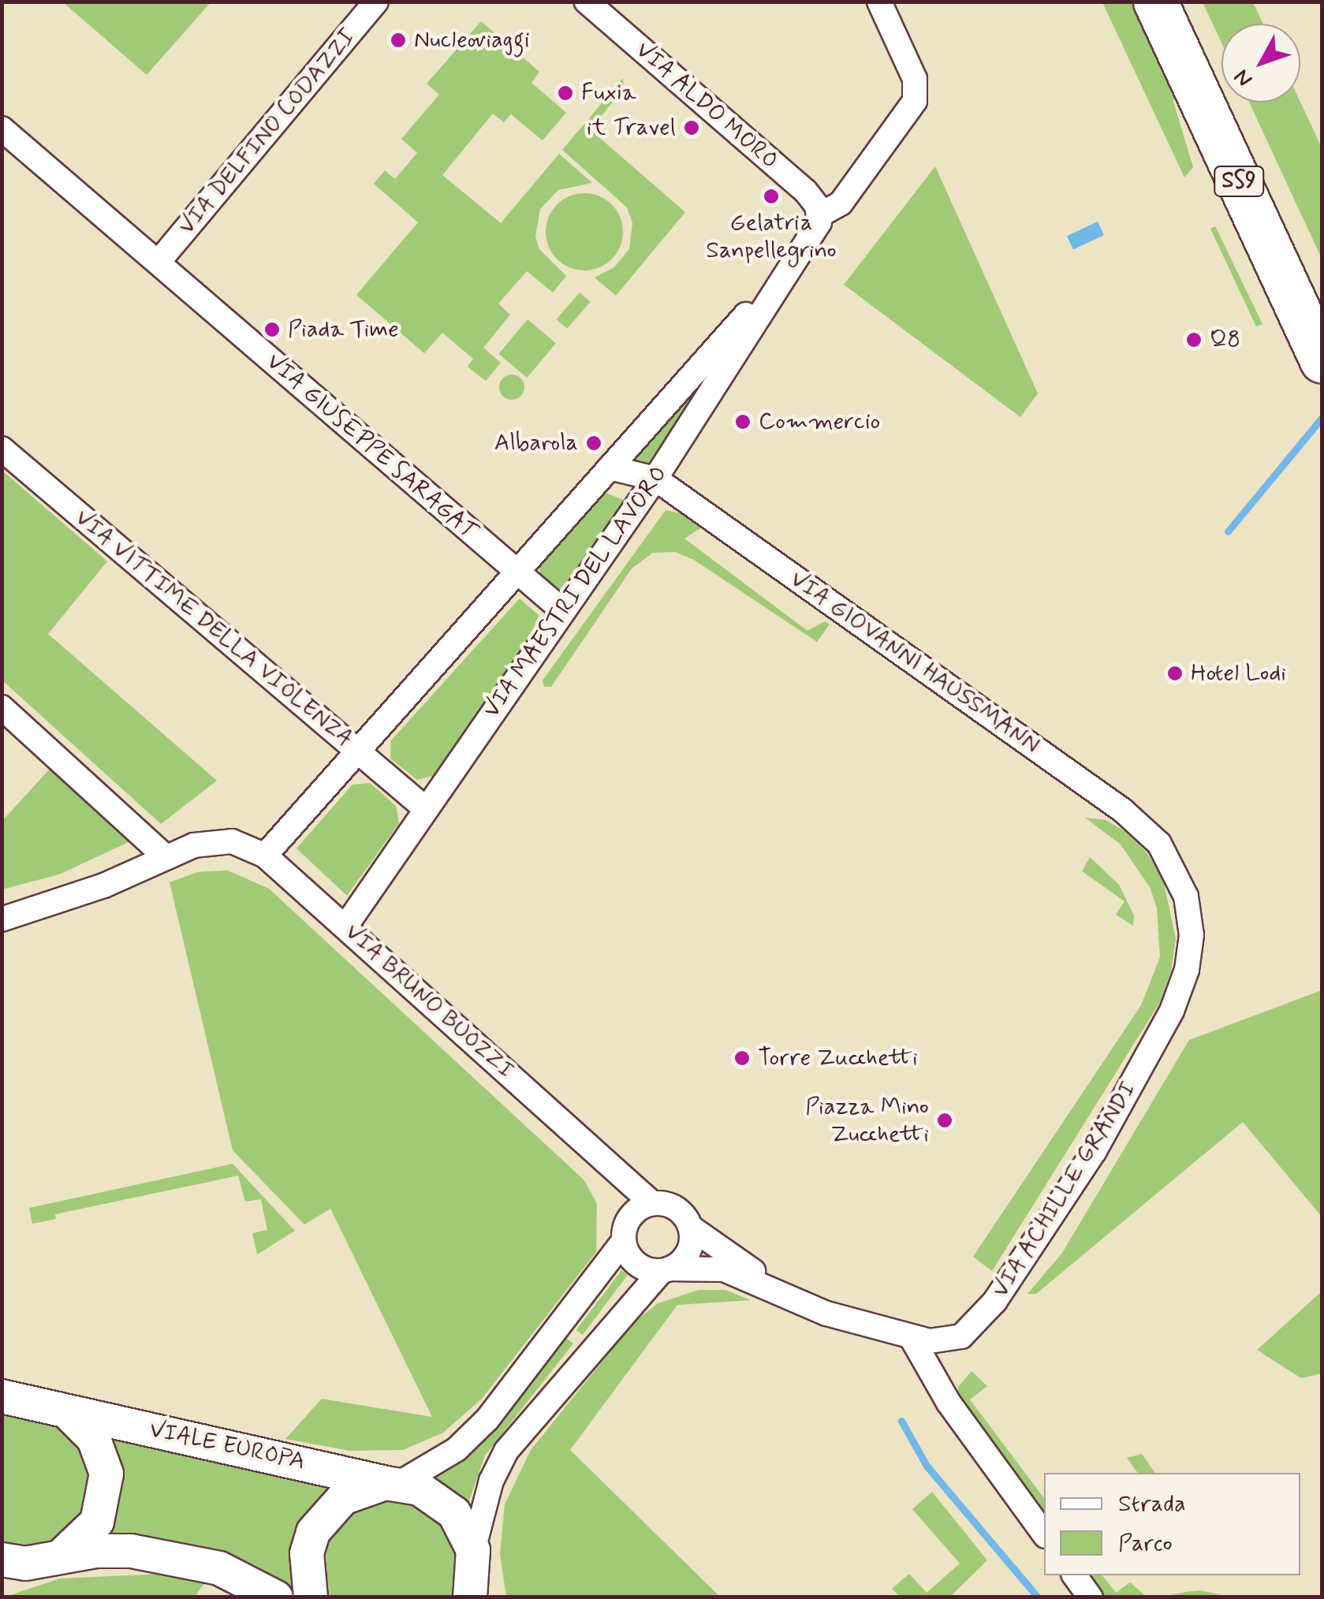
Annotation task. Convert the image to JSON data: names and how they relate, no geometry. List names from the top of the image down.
{
  "streets": {
    "highway": ["SS9"],
    "street": [
      "VIA ALDO MORO",
      "VIA DELFINO CODAZZI",
      "VIA GIUSEPPE SARAGAT",
      "VIA MAESTRI DEL LAVORO",
      "VIA VITTIME DELLA VIOLENZA",
      "VIA GIOVANNI HAUSSMANN",
      "VIA BRUNO BUOZZI",
      "VIA ACHILLE GRANDI",
      "VIALE EUROPA"
    ]
  },
  "crossings": [
    ["VIA ALDO MORO", "VIA MAESTRI DEL LAVORO"],
    ["VIA DELFINO CODAZZI", "VIA GIUSEPPE SARAGAT"],
    ["VIA GIUSEPPE SARAGAT", "VIA MAESTRI DEL LAVORO"],
    ["VIA MAESTRI DEL LAVORO", "VIA VITTIME DELLA VIOLENZA"],
    ["VIA MAESTRI DEL LAVORO", "VIA GIOVANNI HAUSSMANN"],
    ["VIA MAESTRI DEL LAVORO", "VIA BRUNO BUOZZI"],
    ["VIA GIOVANNI HAUSSMANN", "VIA ACHILLE GRANDI"]
  ],
  "places": [
    "Nucleoviaggi",
    "Fuxia",
    "it Travel",
    "Gelatria Sanpellegrino",
    "Piada Time",
    "Q8",
    "Commercio",
    "Albarola",
    "Hotel Lodi",
    "Torre Zucchetti",
    "Piazza Mino Zucchetti"
  ],
  "legend": ["Strada", "Parco"],
  "north": "bottom left"
}
